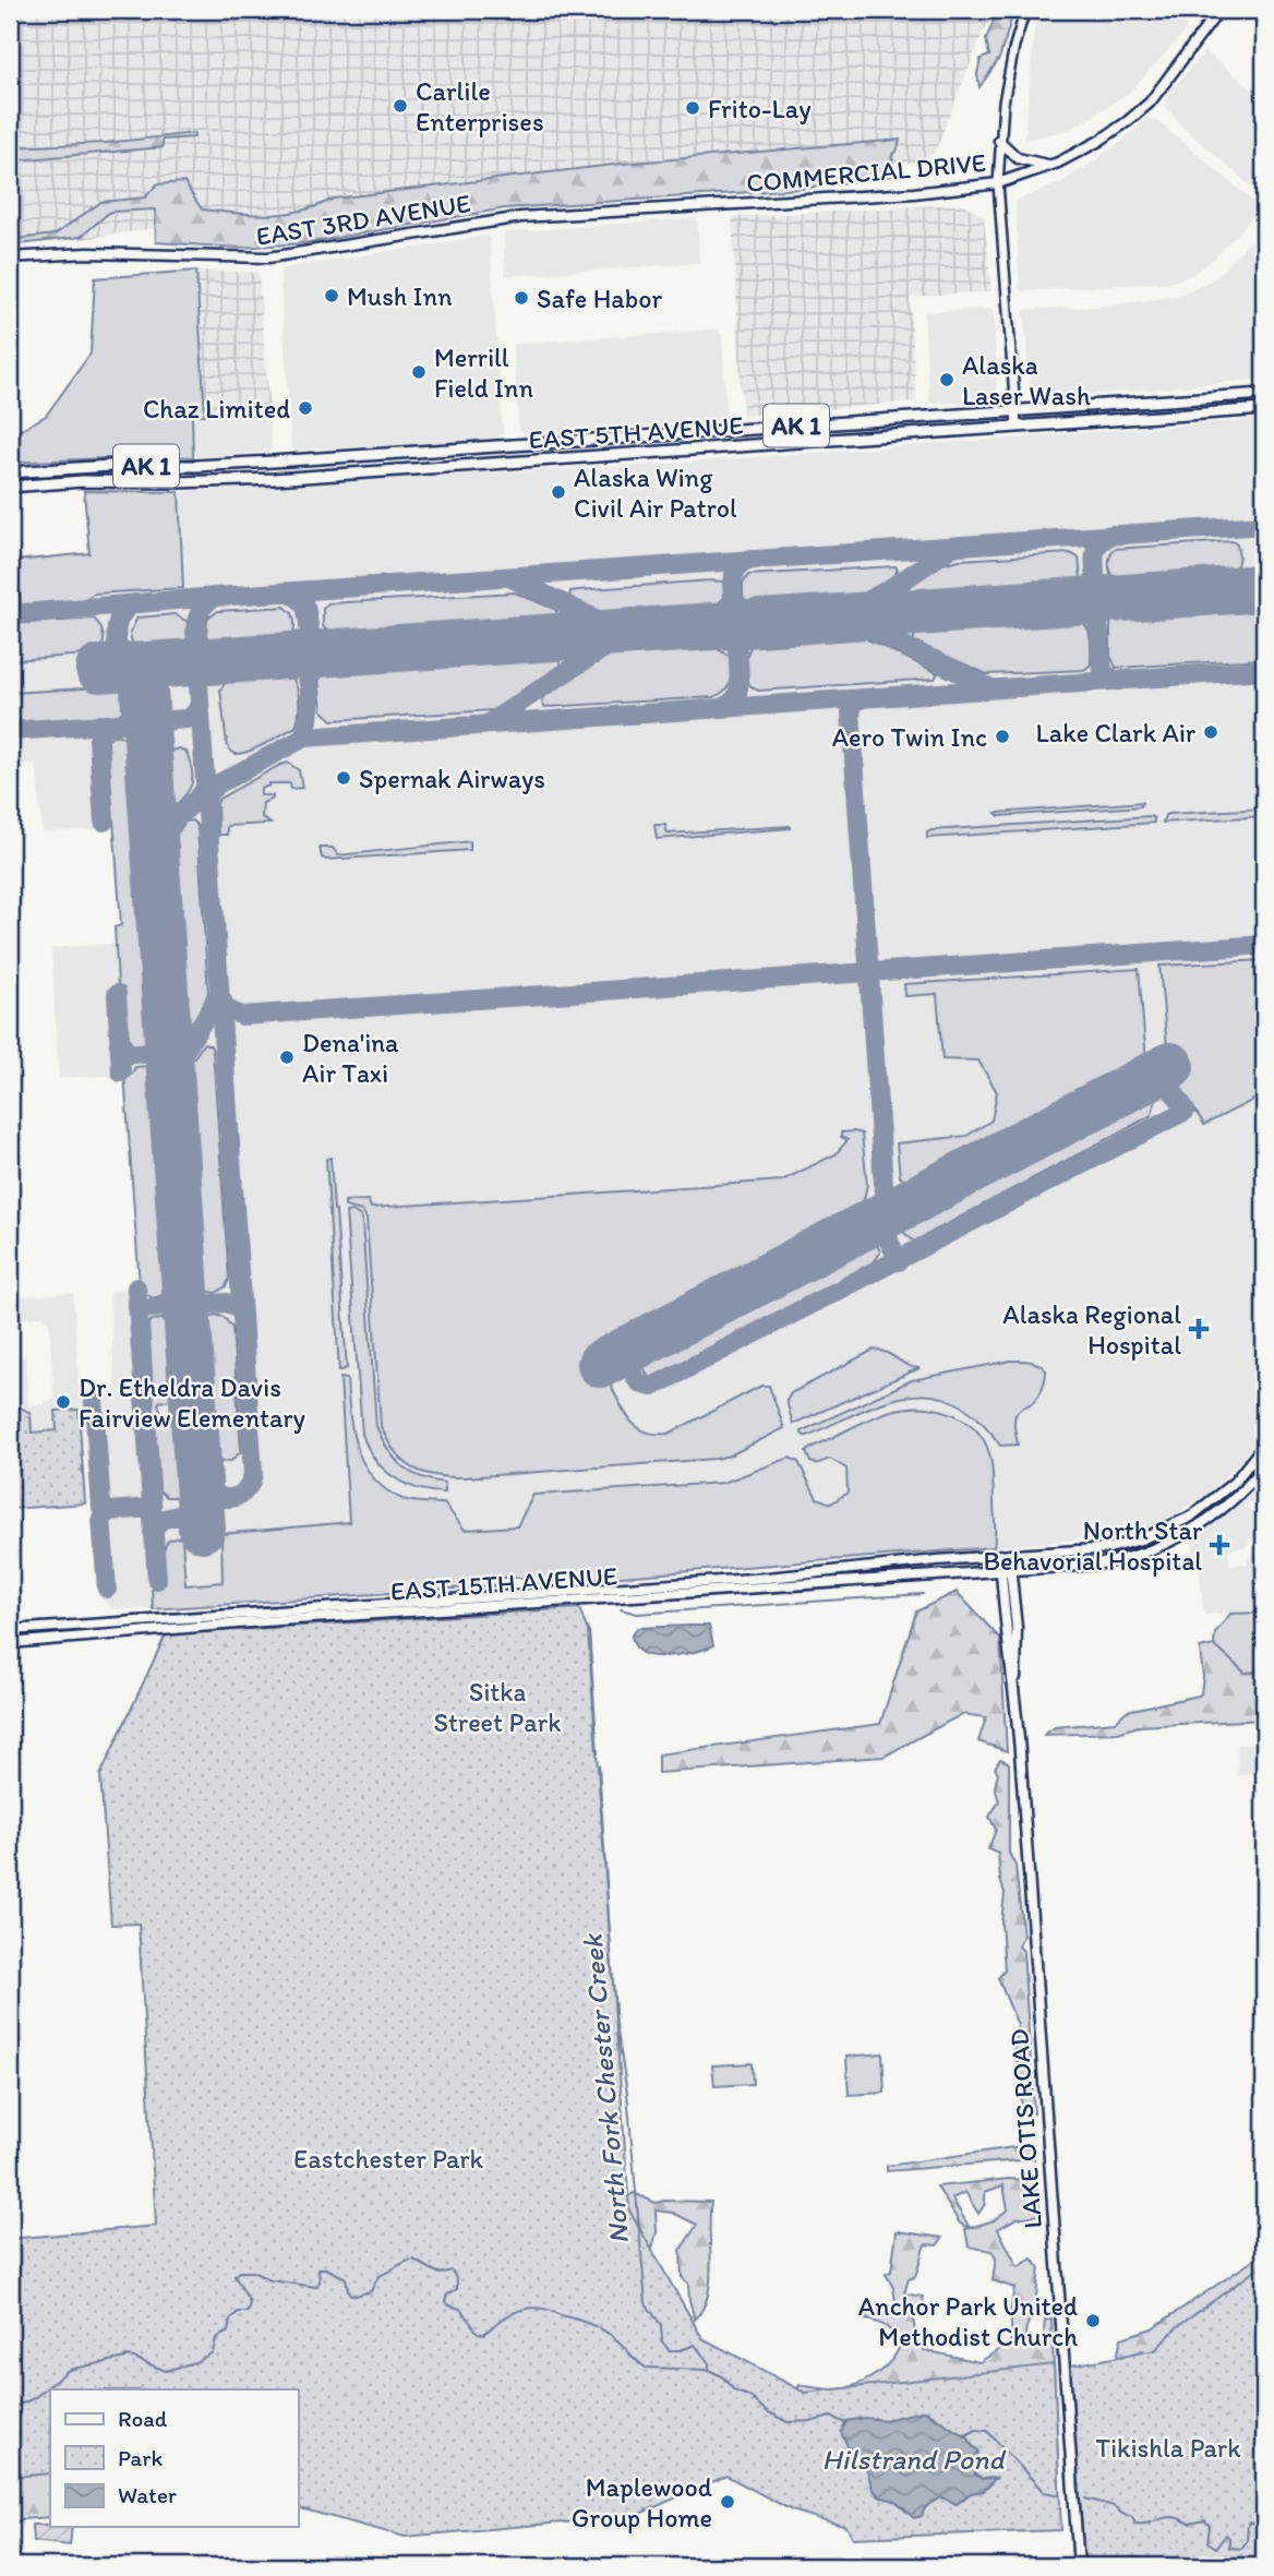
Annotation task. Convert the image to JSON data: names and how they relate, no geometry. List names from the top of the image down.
{
  "streets": {
    "highway": ["AK 1", "EAST 5TH AVENUE"],
    "main road": [
      "COMMERCIAL DRIVE",
      "EAST 3RD AVENUE",
      "EAST 15TH AVENUE",
      "LAKE OTIS ROAD"
    ]
  },
  "crossings": [
    ["COMMERCIAL DRIVE", "EAST 3RD AVENUE"],
    ["EAST 15TH AVENUE", "LAKE OTIS ROAD"]
  ],
  "water": ["North Fork Chester Creek", "Hilstrand Pond"],
  "parks": ["Sitka Street Park", "Eastchester Park", "Tikishla Park"],
  "places": {
    "other": [
      "Carlile Enterprises",
      "Frito-Lay",
      "Mush Inn",
      "Safe Habor",
      "Merrill Field Inn",
      "Alaska Laser Wash",
      "Chaz Limited",
      "Alaska Wing Civil Air Patrol",
      "Lake Clark Air",
      "Aero Twin Inc",
      "Spernak Airways",
      "Dena'ina Air Taxi",
      "Dr. Etheldra Davis Fairview Elementary",
      "Anchor Park United Methodist Church",
      "Maplewood Group Home"
    ],
    "health": ["Alaska Regional Hospital", "North Star Behavorial Hospital"]
  },
  "legend": ["Road", "Park", "Water"]
}
